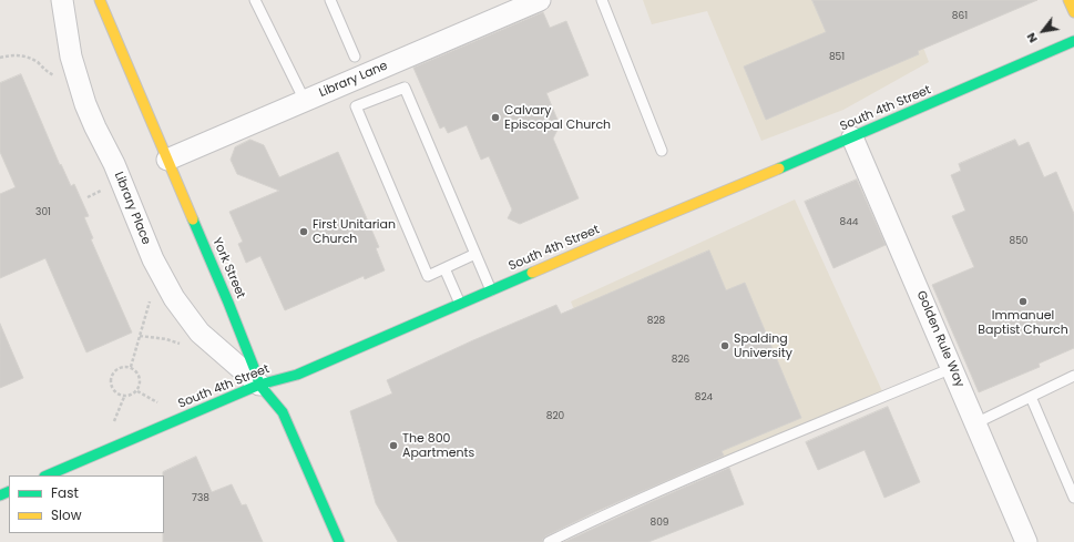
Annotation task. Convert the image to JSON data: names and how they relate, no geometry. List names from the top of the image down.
{
  "streets": {
    "main road": ["South 4th Street", "York Street"],
    "street": ["Library Lane", "Library Place", "Golden Rule Way"]
  },
  "crossings": [
    ["Library Lane", "York Street"],
    ["South 4th Street", "Library Place"],
    ["South 4th Street", "York Street"],
    ["South 4th Street", "Golden Rule Way"],
    ["Library Place", "York Street"]
  ],
  "places": [
    "Calvary Episcopal Church",
    "First Unitarian Church",
    "Immanuel Baptist Church",
    "Spalding University",
    "The 800 Apartments"
  ],
  "house_numbers": [
    "861",
    "851",
    "301",
    "844",
    "850",
    "828",
    "826",
    "824",
    "820",
    "738",
    "809"
  ],
  "legend": ["Fast", "Slow"],
  "north": "bottom left"
}
